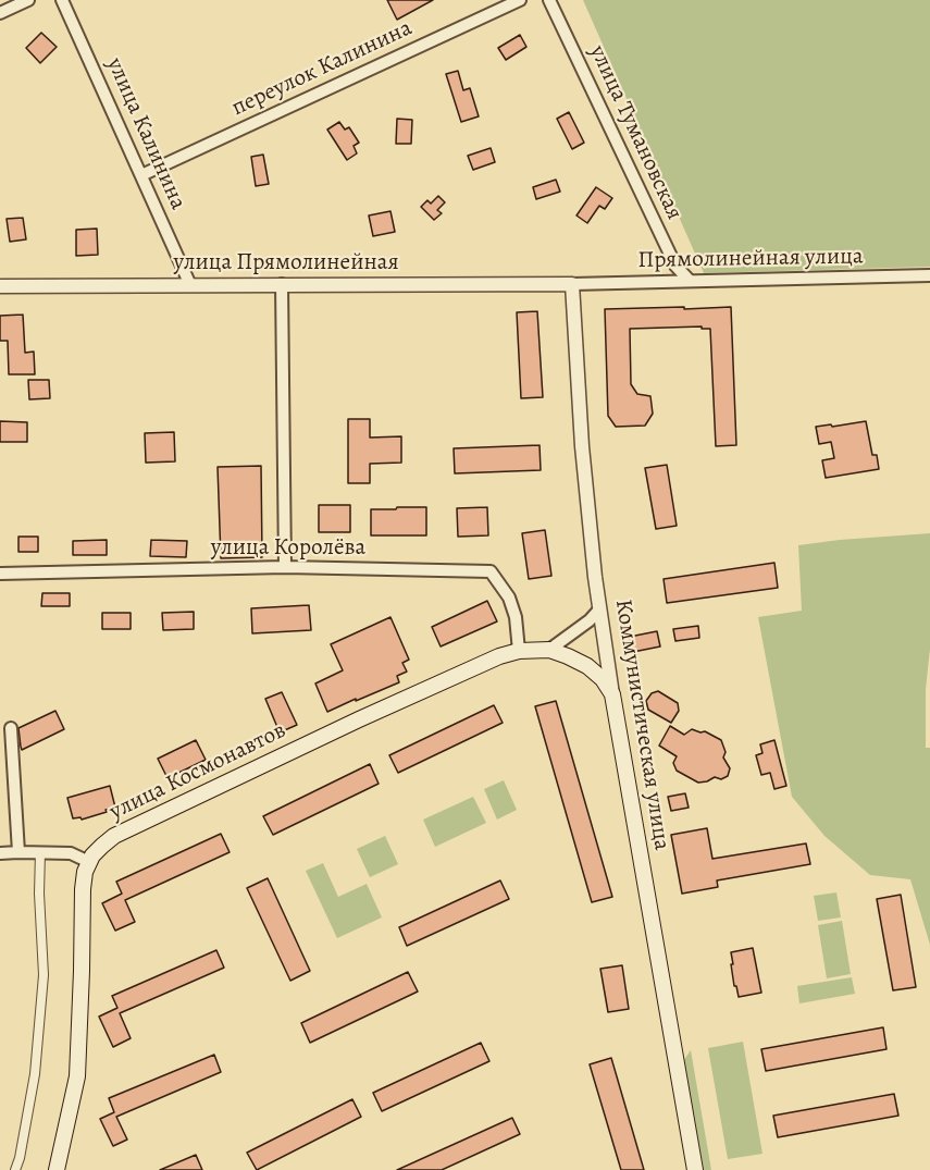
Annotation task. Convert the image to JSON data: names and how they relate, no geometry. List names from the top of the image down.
{
  "streets": {
    "main road": ["Коммунистическая улица", "улица Космонавтов"],
    "street": [
      "переулок Калинина",
      "улица Тумановская",
      "улица Калинина",
      "Прямолинейная улица",
      "улица Прямолинейная",
      "улица Королёва"
    ]
  },
  "crossings": [
    ["переулок Калинина", "улица Калинина"],
    ["улица Тумановская", "Прямолинейная улица"],
    ["улица Калинина", "улица Прямолинейная"],
    ["Прямолинейная улица", "улица Прямолинейная"],
    ["Прямолинейная улица", "Коммунистическая улица"],
    ["улица Прямолинейная", "Коммунистическая улица"],
    ["улица Королёва", "улица Космонавтов"],
    ["Коммунистическая улица", "улица Космонавтов"]
  ]
}
